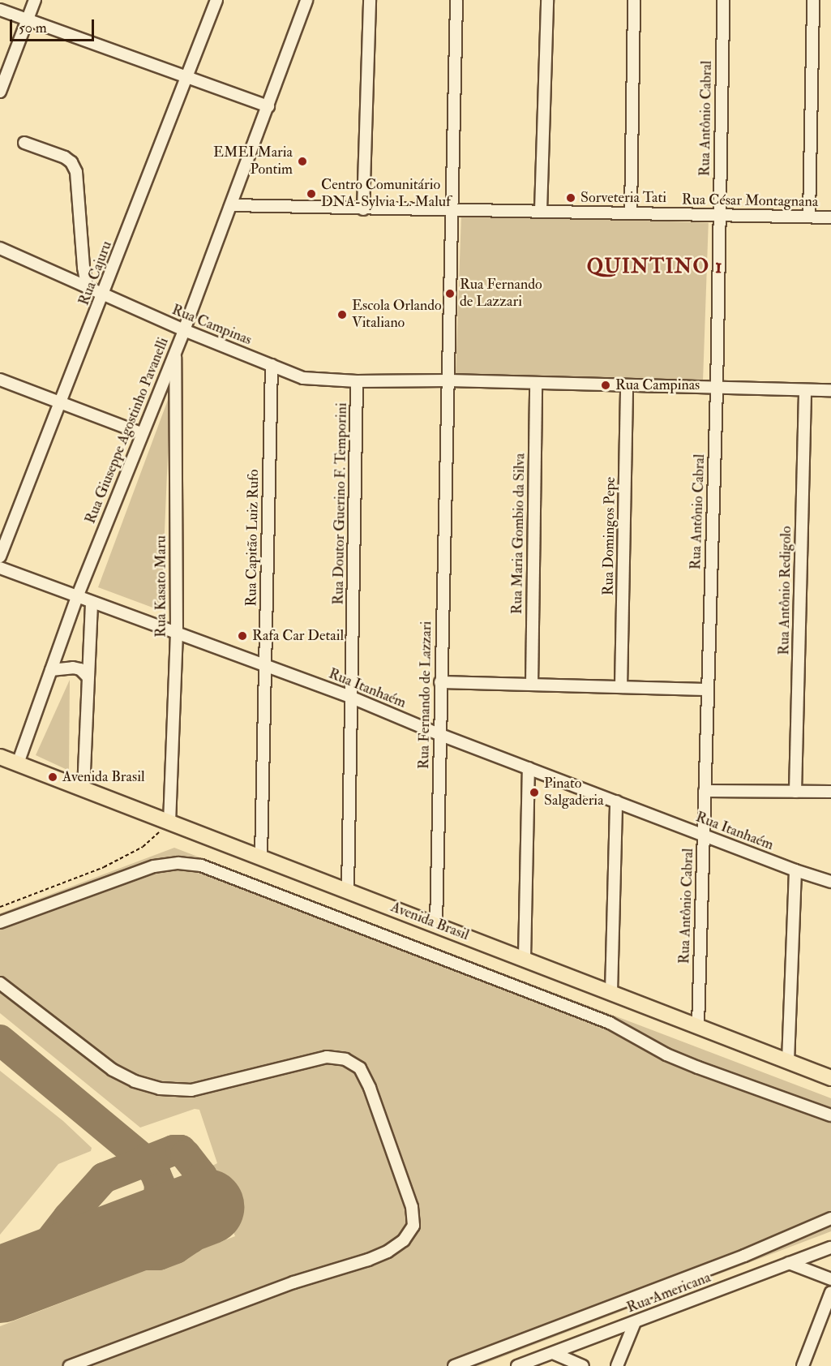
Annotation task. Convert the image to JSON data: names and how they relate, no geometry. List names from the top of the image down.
{
  "streets": {
    "main road": ["Avenida Brasil"],
    "street": [
      "Rua Antônio Cabral",
      "Rua César Montagnana",
      "Rua Cajuru",
      "Rua Campinas",
      "Rua Giuseppe Agostinho Pavanelli",
      "Rua Doutor Guerino F. Temporini",
      "Rua Maria Gombio da Silva",
      "Rua Domingos Pepe",
      "Rua Capitão Luiz Rufo",
      "Rua Kasato Maru",
      "Rua Antônio Redigolo",
      "Rua Itanhaém",
      "Rua Fernando de Lazzari",
      "Rua Americana"
    ]
  },
  "crossings": [
    ["Rua Antônio Cabral", "Rua César Montagnana"],
    ["Rua Antônio Cabral", "Rua Campinas"],
    ["Rua Antônio Cabral", "Rua Itanhaém"],
    ["Rua Antônio Cabral", "Avenida Brasil"],
    ["Rua César Montagnana", "Rua Giuseppe Agostinho Pavanelli"],
    ["Rua César Montagnana", "Rua Fernando de Lazzari"],
    ["Rua Cajuru", "Rua Campinas"],
    ["Rua Campinas", "Rua Giuseppe Agostinho Pavanelli"],
    ["Rua Campinas", "Rua Doutor Guerino F. Temporini"],
    ["Rua Campinas", "Rua Maria Gombio da Silva"],
    ["Rua Campinas", "Rua Domingos Pepe"],
    ["Rua Campinas", "Rua Capitão Luiz Rufo"],
    ["Rua Campinas", "Rua Antônio Redigolo"],
    ["Rua Campinas", "Rua Fernando de Lazzari"],
    ["Rua Giuseppe Agostinho Pavanelli", "Rua Kasato Maru"],
    ["Rua Giuseppe Agostinho Pavanelli", "Rua Itanhaém"],
    ["Rua Giuseppe Agostinho Pavanelli", "Avenida Brasil"],
    ["Rua Doutor Guerino F. Temporini", "Rua Itanhaém"],
    ["Rua Doutor Guerino F. Temporini", "Avenida Brasil"],
    ["Rua Capitão Luiz Rufo", "Rua Itanhaém"],
    ["Rua Capitão Luiz Rufo", "Avenida Brasil"],
    ["Rua Kasato Maru", "Rua Itanhaém"],
    ["Rua Kasato Maru", "Avenida Brasil"],
    ["Rua Itanhaém", "Rua Fernando de Lazzari"],
    ["Rua Fernando de Lazzari", "Avenida Brasil"]
  ],
  "districts": ["QUINTINO 1"],
  "places": [
    "EMEI Maria Pontim",
    "Centro Comunitário DNA-Sylvia L. Maluf",
    "Sorveteria Tati",
    "Rua Fernando de Lazzari",
    "Escola Orlando Vitaliano",
    "Rua Campinas",
    "Rafa Car Detail",
    "Avenida Brasil",
    "Pinato Salgaderia"
  ],
  "scale_bar": "50 m"
}
